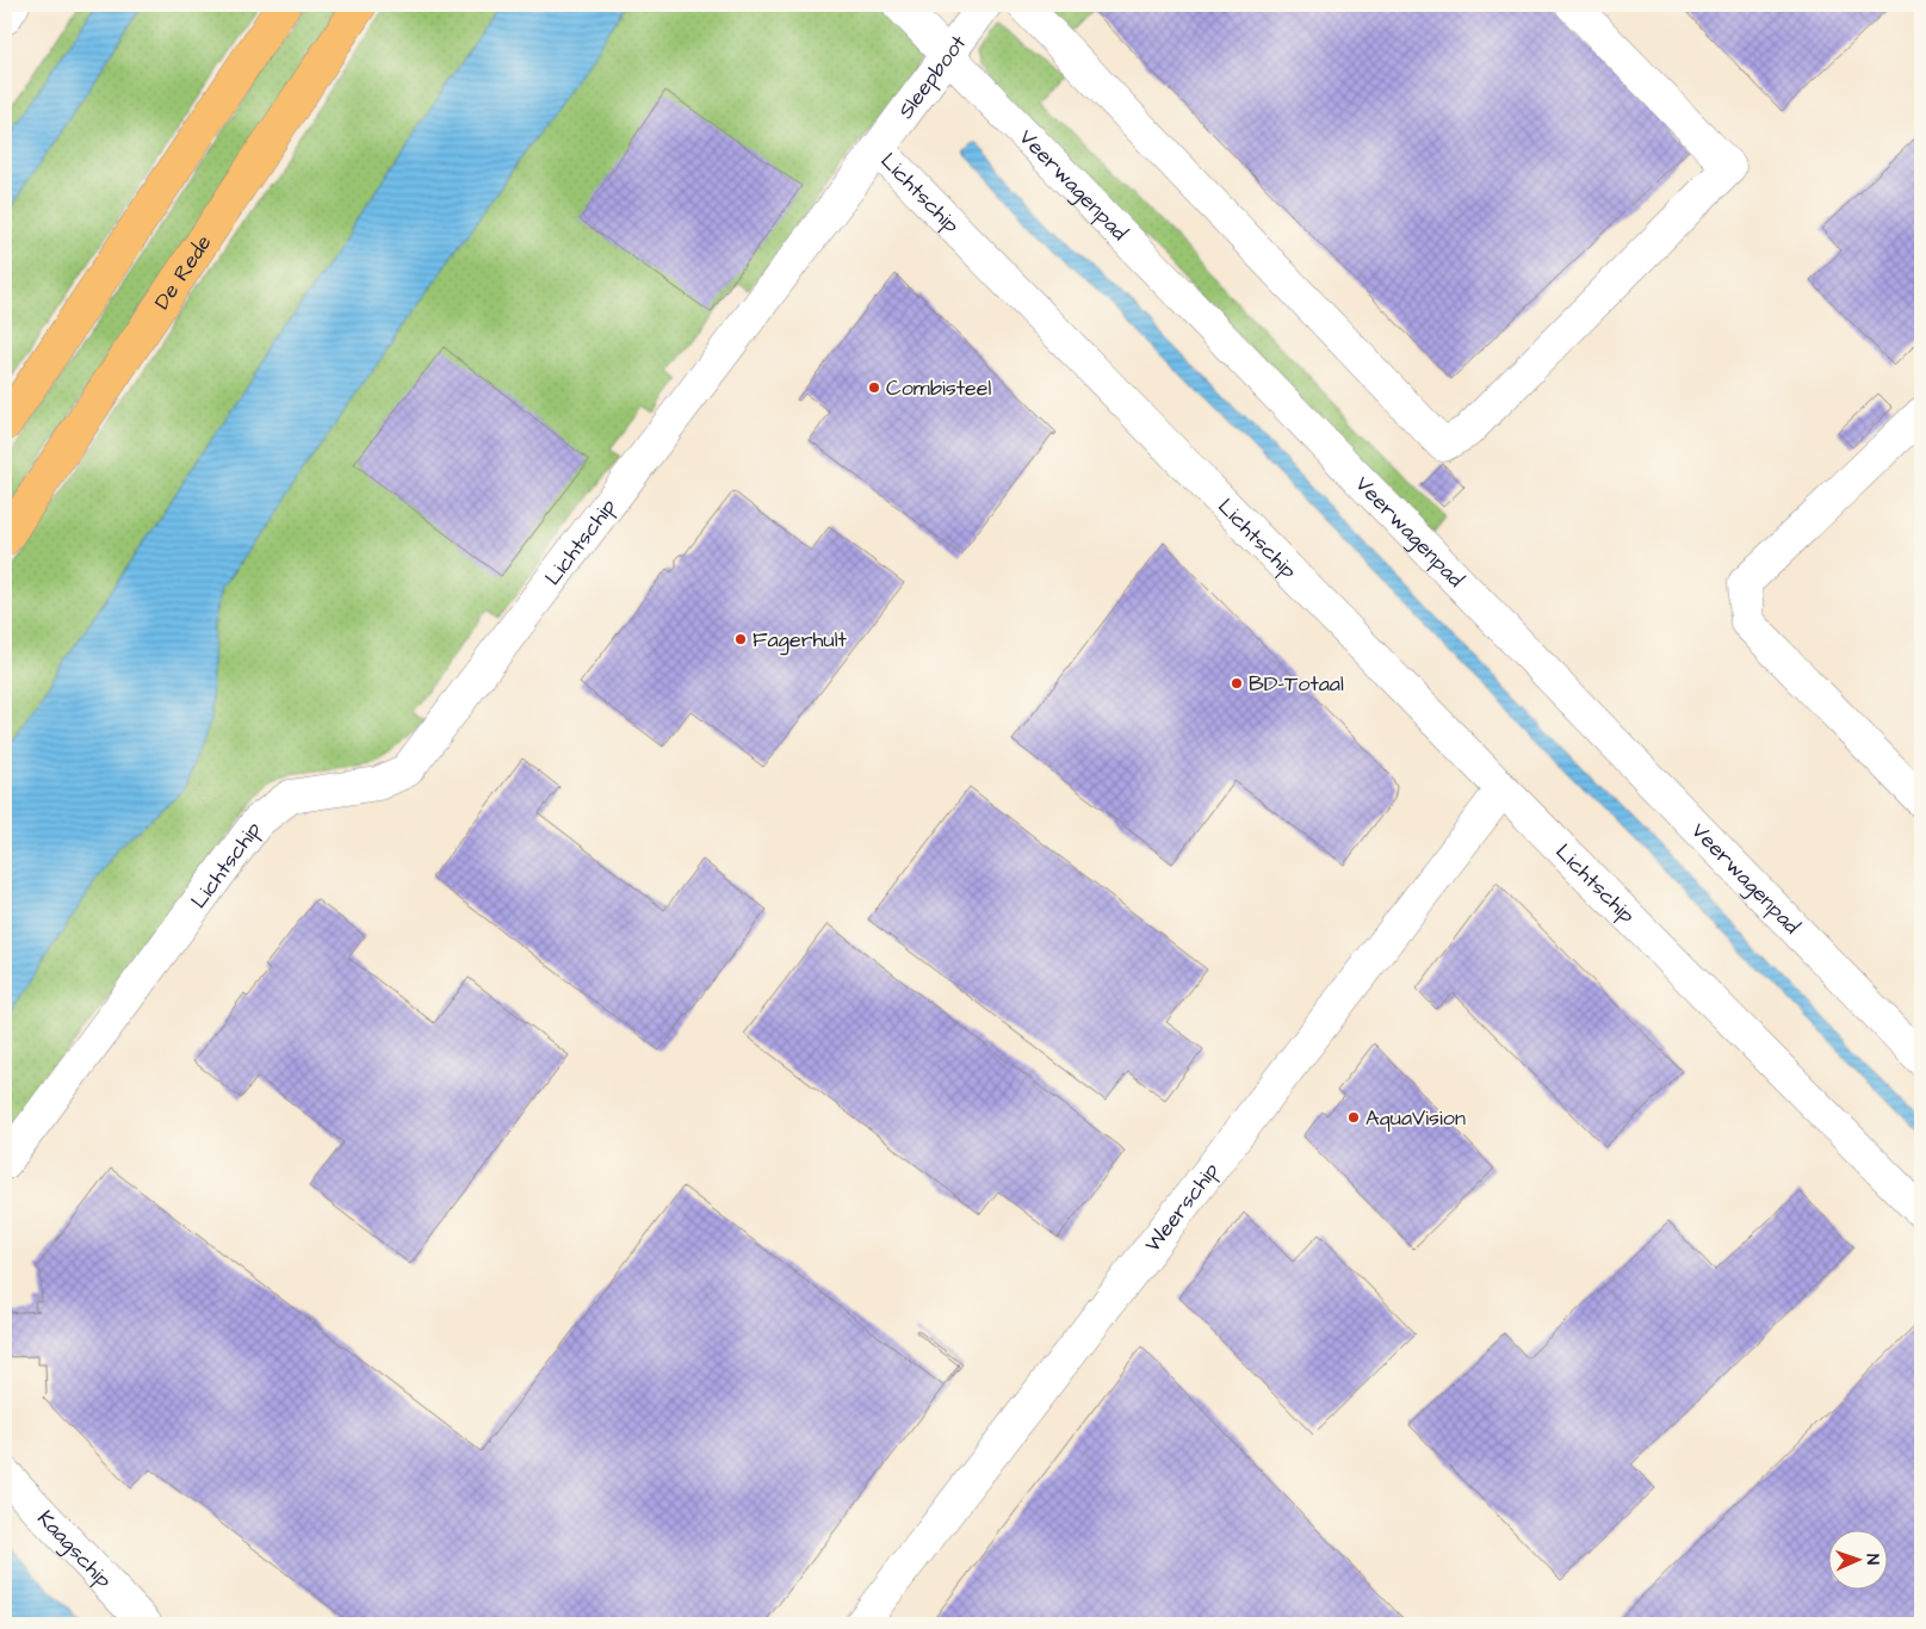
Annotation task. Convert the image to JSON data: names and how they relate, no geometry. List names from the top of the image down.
{
  "streets": {
    "main road": ["De Rede"],
    "street": [
      "Sleepboot",
      "Veerwagenpad",
      "Lichtschip",
      "Weerschip",
      "Kaagschip"
    ]
  },
  "crossings": [
    ["Sleepboot", "Veerwagenpad"],
    ["Sleepboot", "Lichtschip"],
    ["Lichtschip", "Weerschip"]
  ],
  "places": [
    "Combisteel",
    "Fagerhult",
    "BD-Totaal",
    "AquaVision"
  ],
  "north": "right"
}
